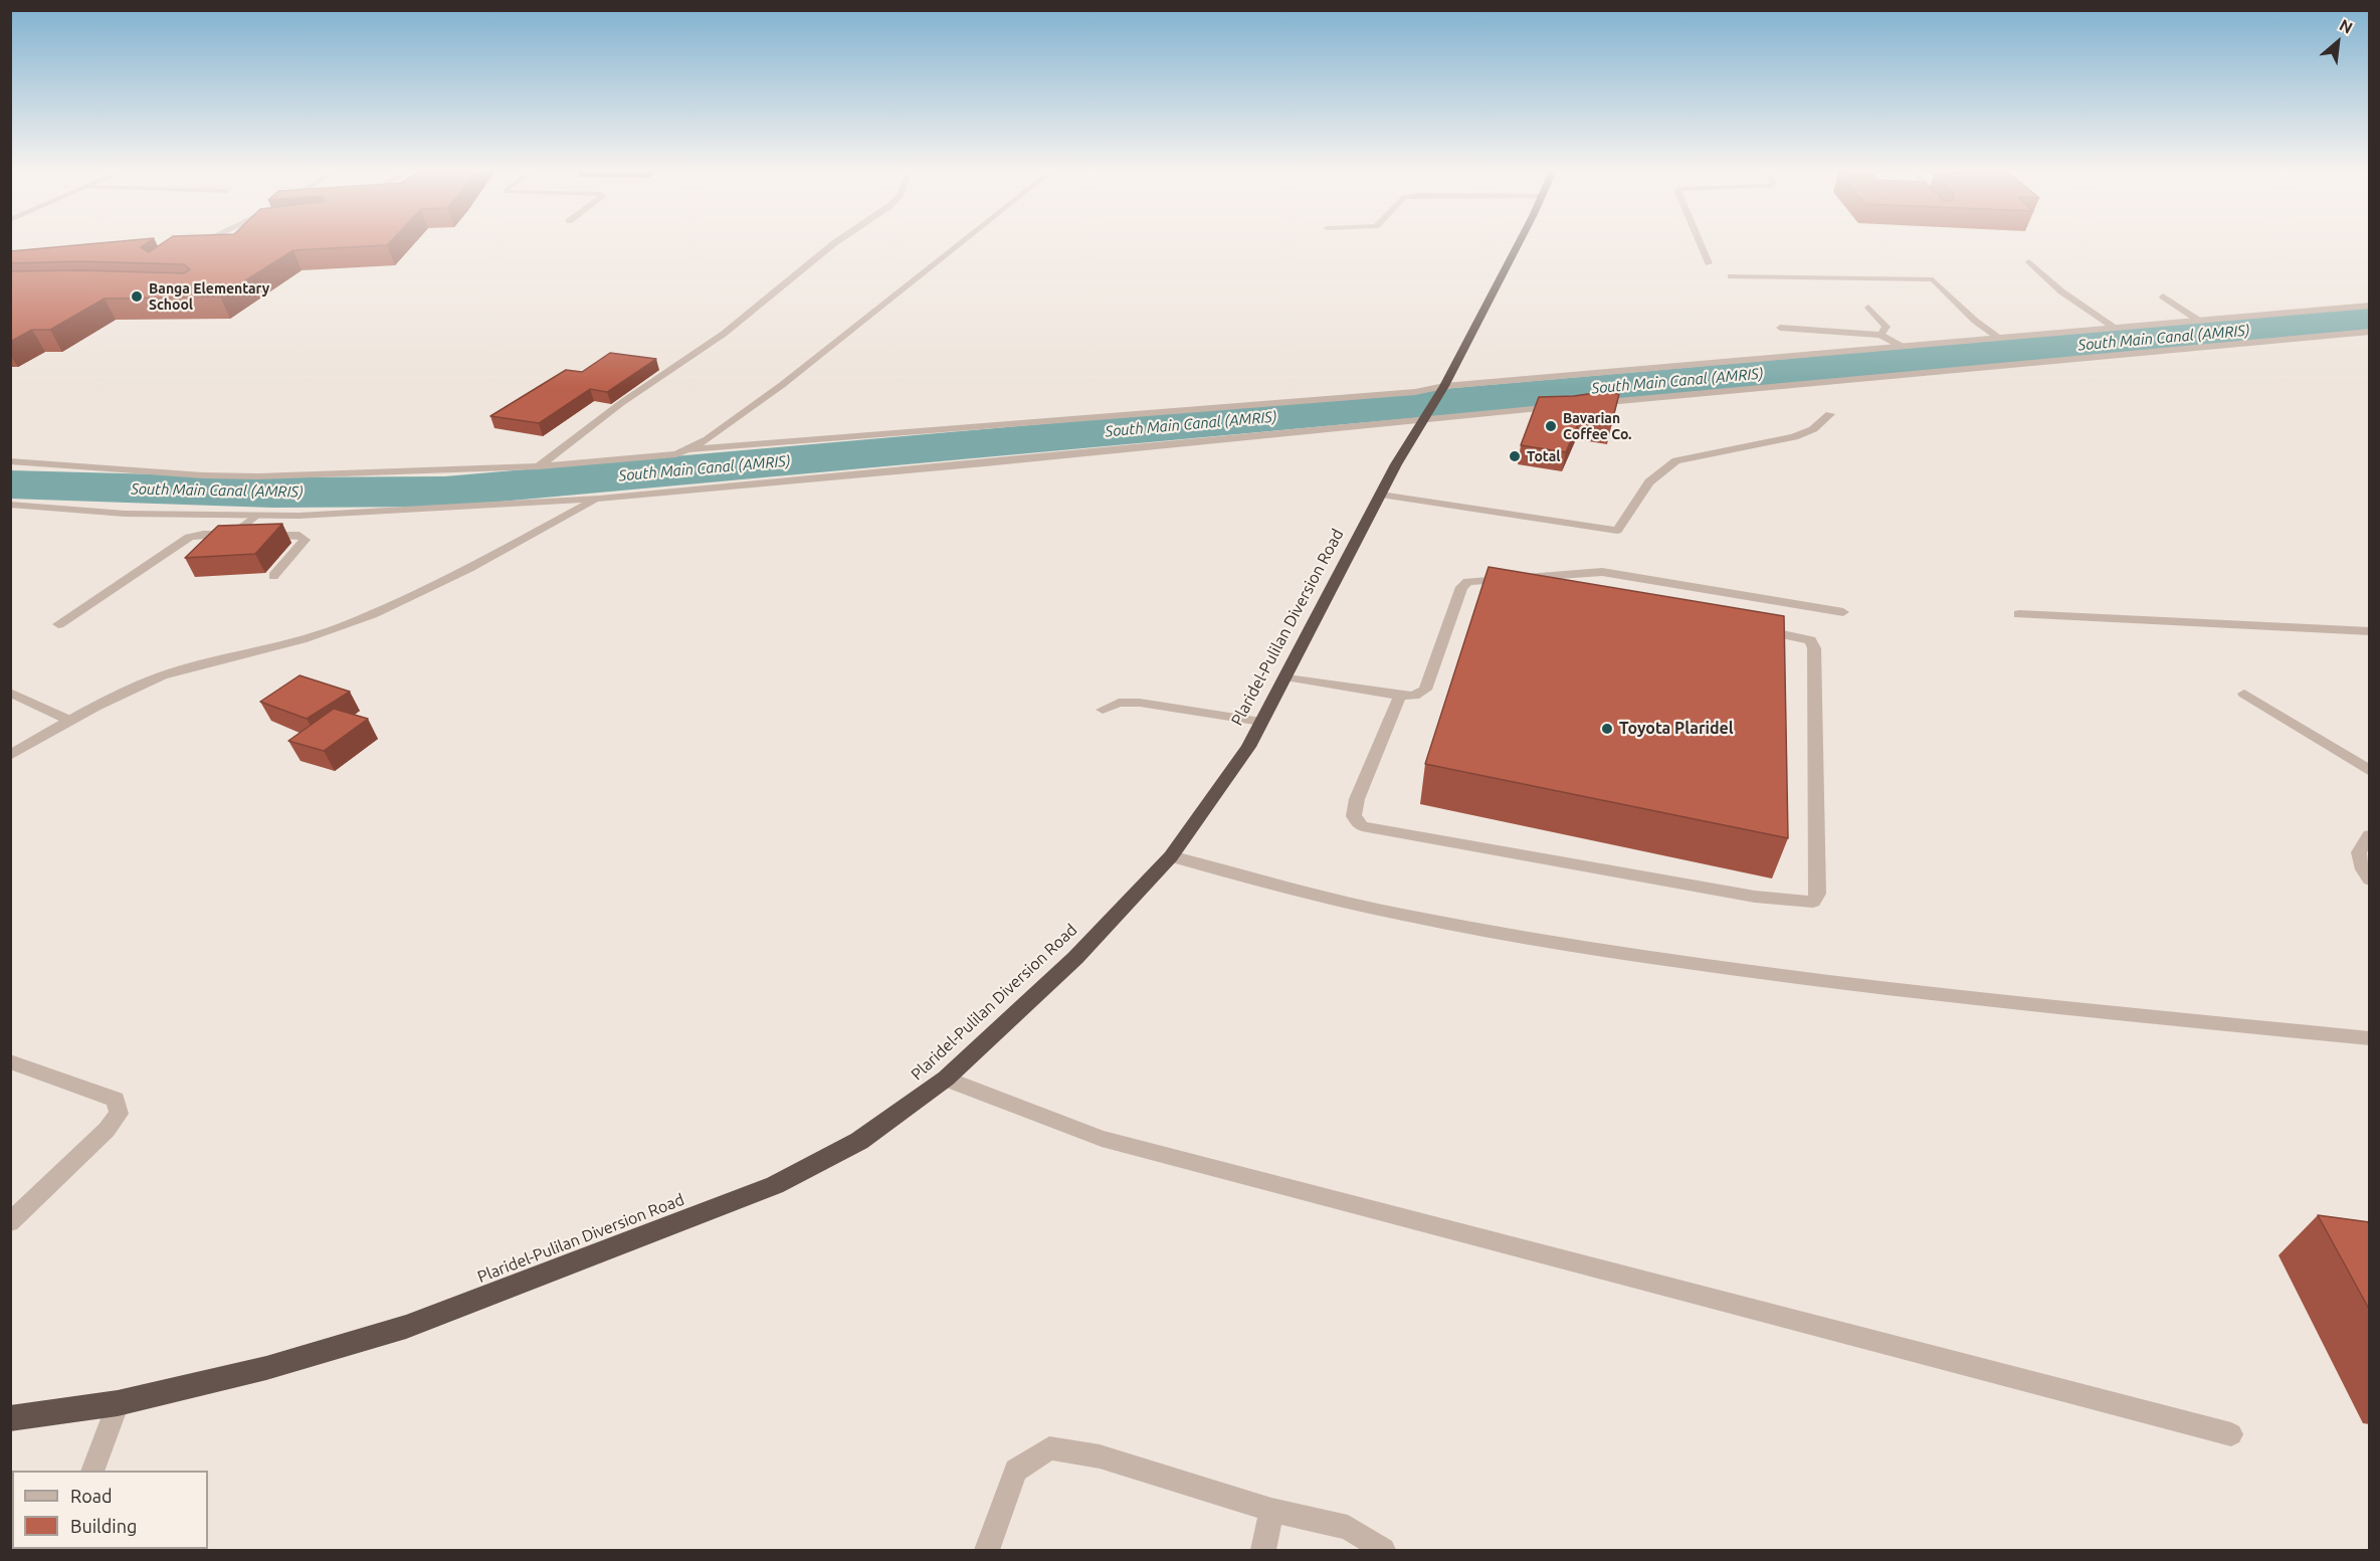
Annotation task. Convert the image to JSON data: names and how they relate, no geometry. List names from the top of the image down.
{
  "streets": {
    "highway": ["Plaridel-Pulilan Diversion Road"]
  },
  "water": ["South Main Canal (AMRIS)"],
  "places": [
    "Banga Elementary School",
    "Bavarian Coffee Co.",
    "Total",
    "Toyota Plaridel"
  ],
  "legend": ["Road", "Building"],
  "north": "top right"
}
